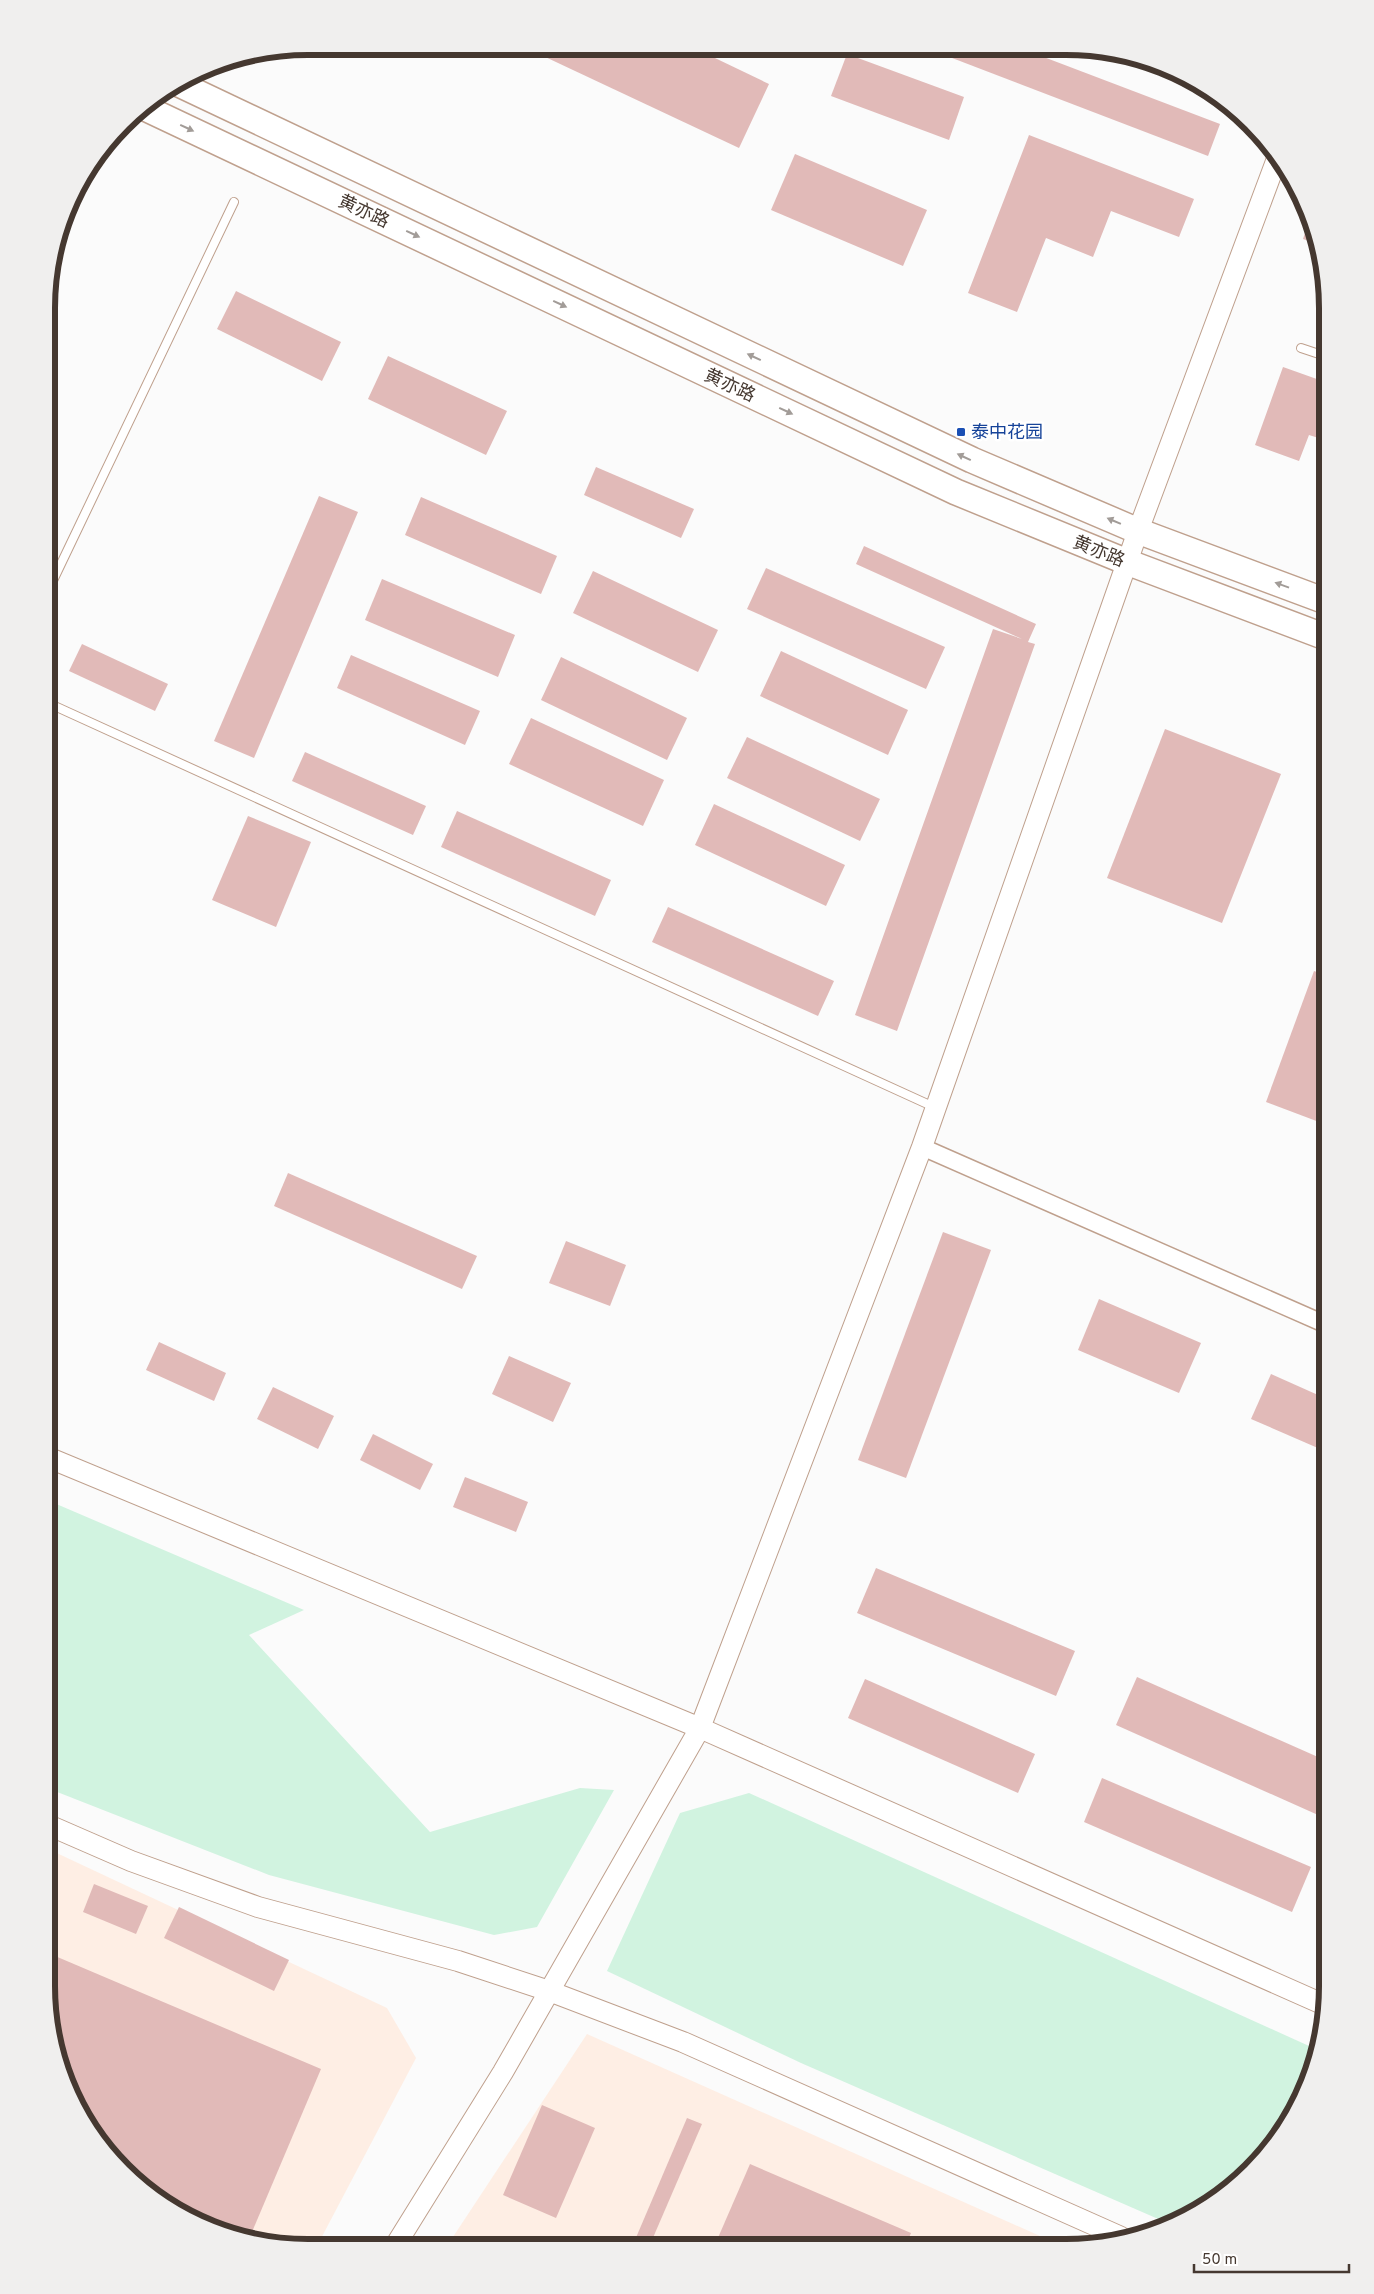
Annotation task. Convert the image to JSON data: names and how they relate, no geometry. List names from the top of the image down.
{
  "streets": {
    "main road": ["黄亦路"]
  },
  "places": {
    "transit": ["泰中花园"]
  },
  "scale_bar": "50 m"
}
